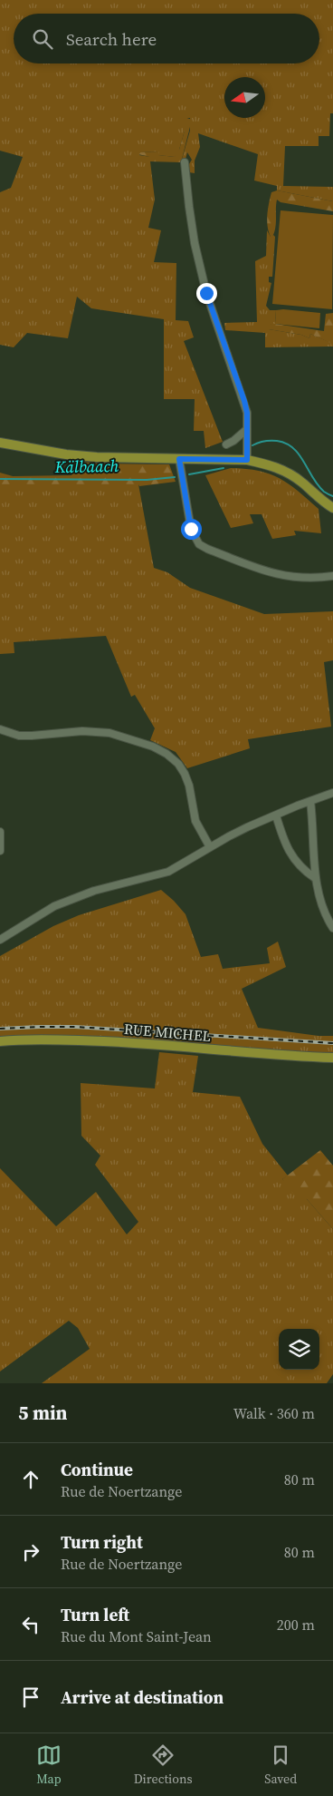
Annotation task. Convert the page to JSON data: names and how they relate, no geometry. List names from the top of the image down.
{
  "streets": {
    "main road": ["RUE MICHEL"]
  },
  "water": ["Kälbaach"],
  "north": "left",
  "page": {
    "search": "Search here",
    "heading": ["5 min", "Walk · 360 m"],
    "list": [
      ["Continue", "Rue de Noertzange", "80 m"],
      ["Turn right", "Rue de Noertzange", "80 m"],
      ["Turn left", "Rue du Mont Saint-Jean", "200 m"],
      "Arrive at destination"
    ],
    "nav": ["Map", "Directions", "Saved"]
  }
}
